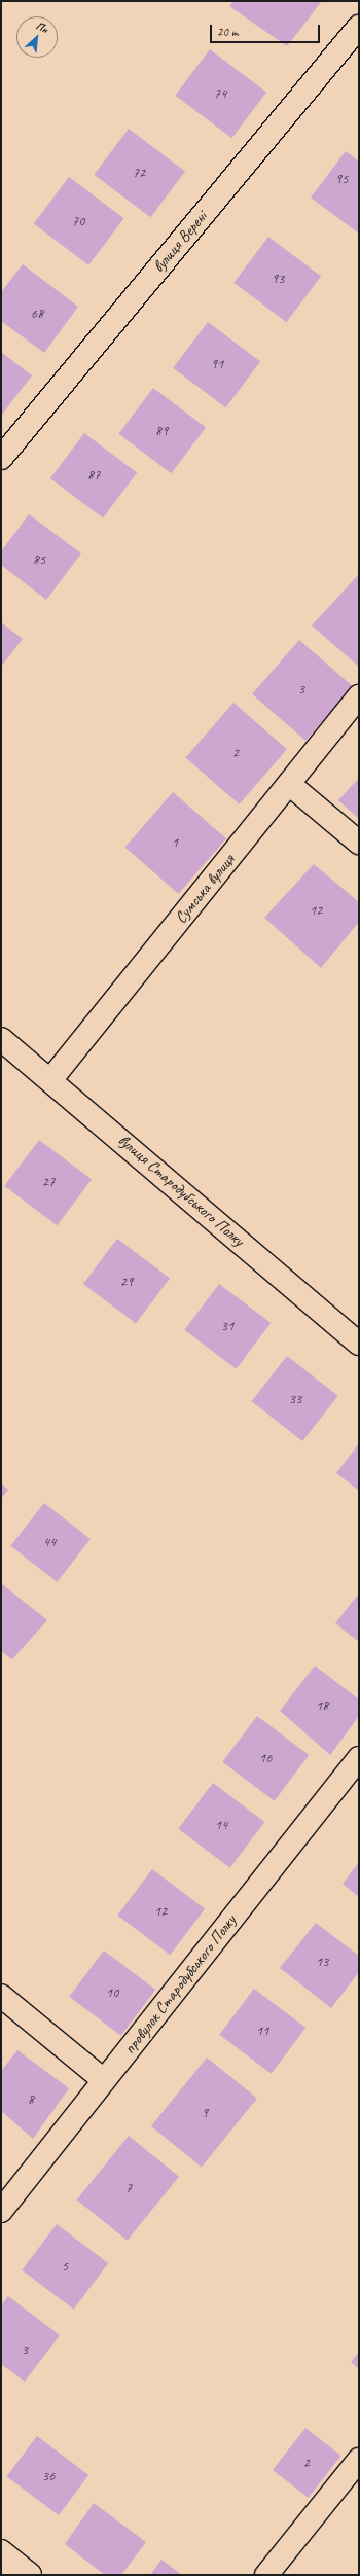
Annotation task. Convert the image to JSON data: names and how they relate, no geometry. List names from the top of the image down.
{
  "streets": {
    "street": [
      "вулиця Верені",
      "Сумська вулиця",
      "вулиця Стародубського Полку",
      "провулок Стародубського Полку"
    ]
  },
  "crossings": [
    ["Сумська вулиця", "вулиця Стародубського Полку"]
  ],
  "house_numbers": [
    "74",
    "72",
    "95",
    "70",
    "93",
    "68",
    "91",
    "89",
    "87",
    "85",
    "3",
    "2",
    "1",
    "12",
    "27",
    "29",
    "31",
    "33",
    "44",
    "18",
    "16",
    "14",
    "12",
    "13",
    "10",
    "11",
    "8",
    "9",
    "7",
    "5",
    "3",
    "2",
    "36"
  ],
  "scale_bar": "20 m",
  "north": "top right"
}
